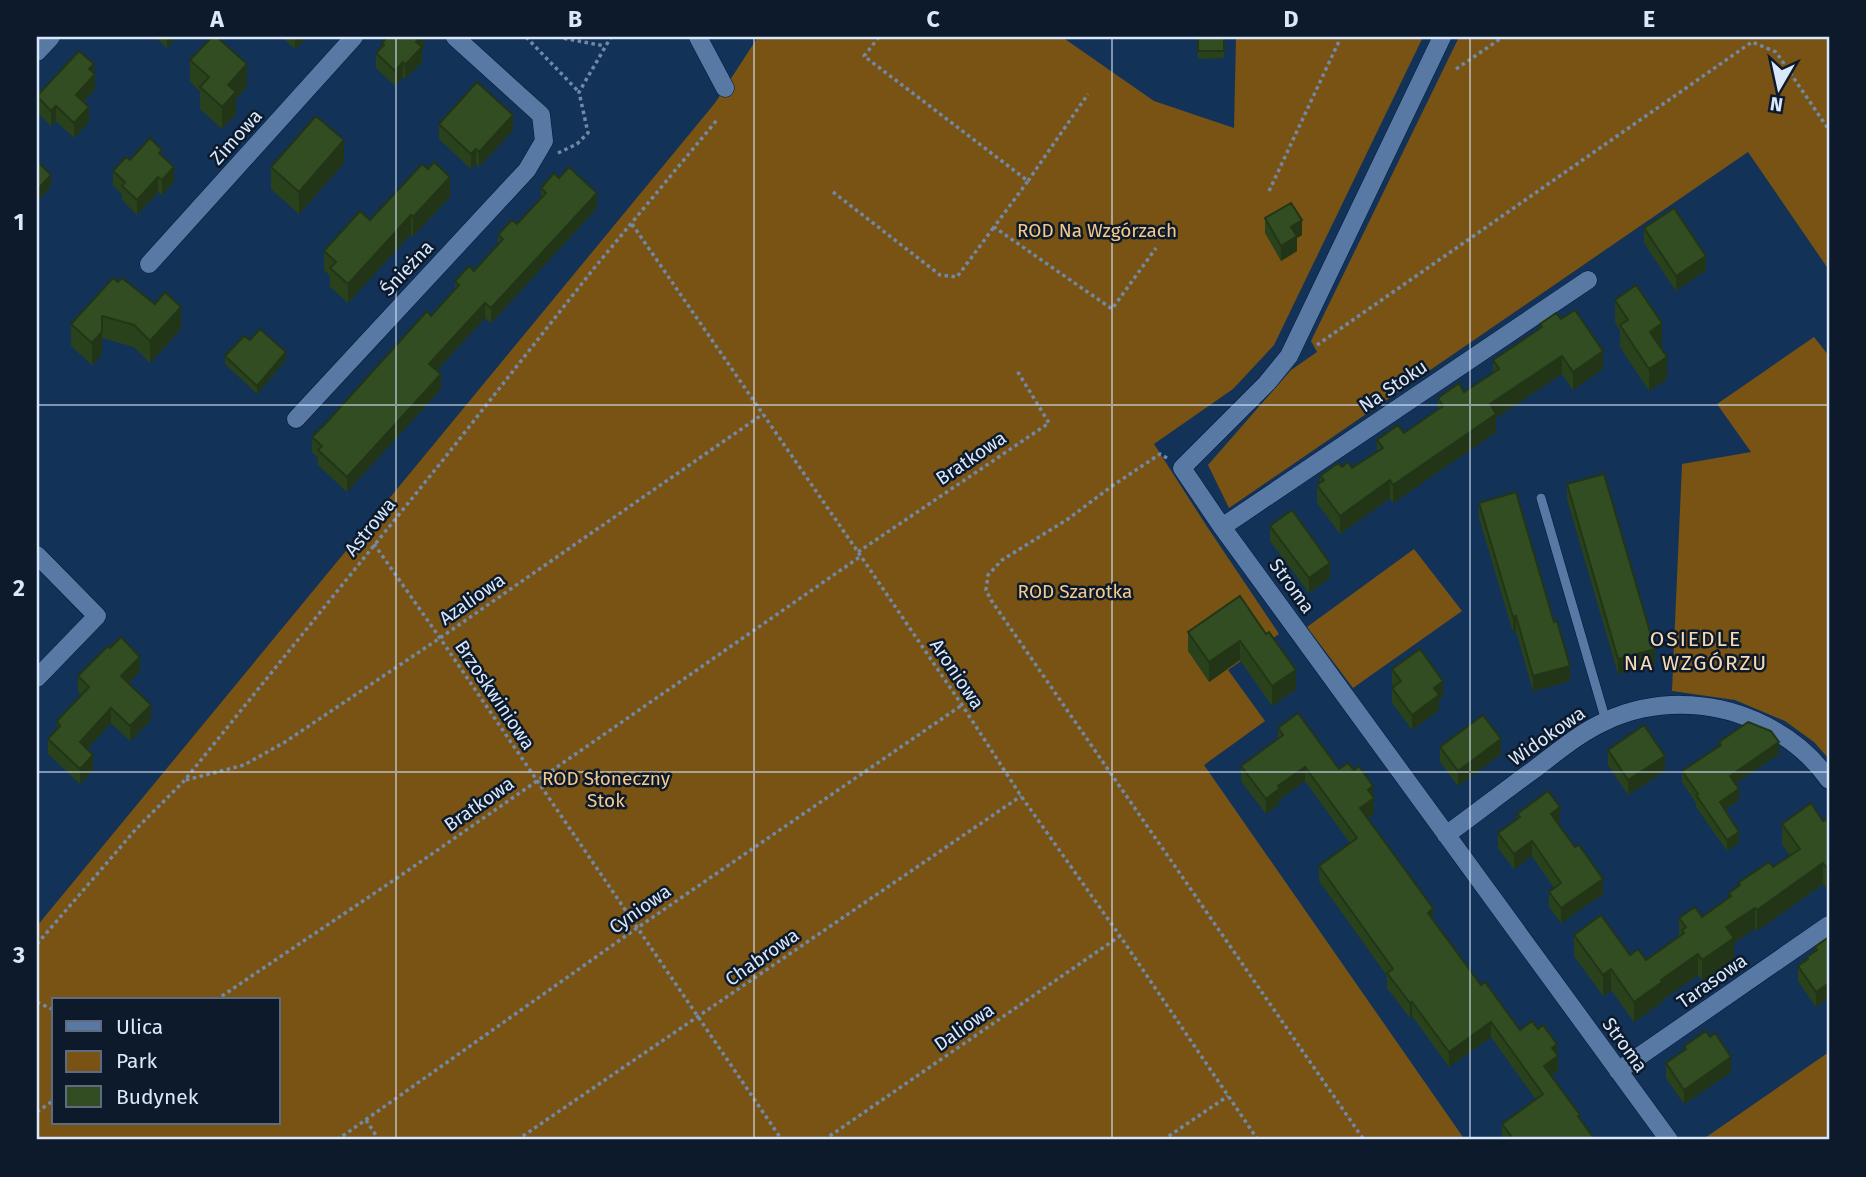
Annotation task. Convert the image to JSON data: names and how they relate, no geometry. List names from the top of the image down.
{
  "streets": {
    "street": [
      "Zimowa",
      "Śnieżna",
      "Na Stoku",
      "Stroma",
      "Widokowa",
      "Tarasowa"
    ],
    "path": [
      "Bratkowa",
      "Astrowa",
      "Azaliowa",
      "Aroniowa",
      "Brzoskwiniowa",
      "Cyniowa",
      "Chabrowa",
      "Daliowa"
    ]
  },
  "crossings": [
    ["Na Stoku", "Stroma"],
    ["Bratkowa", "Aroniowa"],
    ["Bratkowa", "Brzoskwiniowa"],
    ["Astrowa", "Azaliowa"],
    ["Astrowa", "Aroniowa"],
    ["Astrowa", "Brzoskwiniowa"],
    ["Stroma", "Widokowa"],
    ["Stroma", "Tarasowa"],
    ["Azaliowa", "Aroniowa"],
    ["Azaliowa", "Brzoskwiniowa"],
    ["Aroniowa", "Cyniowa"],
    ["Aroniowa", "Chabrowa"],
    ["Aroniowa", "Daliowa"],
    ["Brzoskwiniowa", "Cyniowa"],
    ["Brzoskwiniowa", "Chabrowa"]
  ],
  "districts": ["OSIEDLE NA WZGÓRZU"],
  "parks": ["ROD Na Wzgórzach", "ROD Szarotka", "ROD Słoneczny Stok"],
  "legend": ["Ulica", "Park", "Budynek"],
  "north": "bottom",
  "grid": {
    "columns": [
      "A",
      "B",
      "C",
      "D",
      "E"
    ],
    "rows": ["1", "2", "3"]
  }
}
